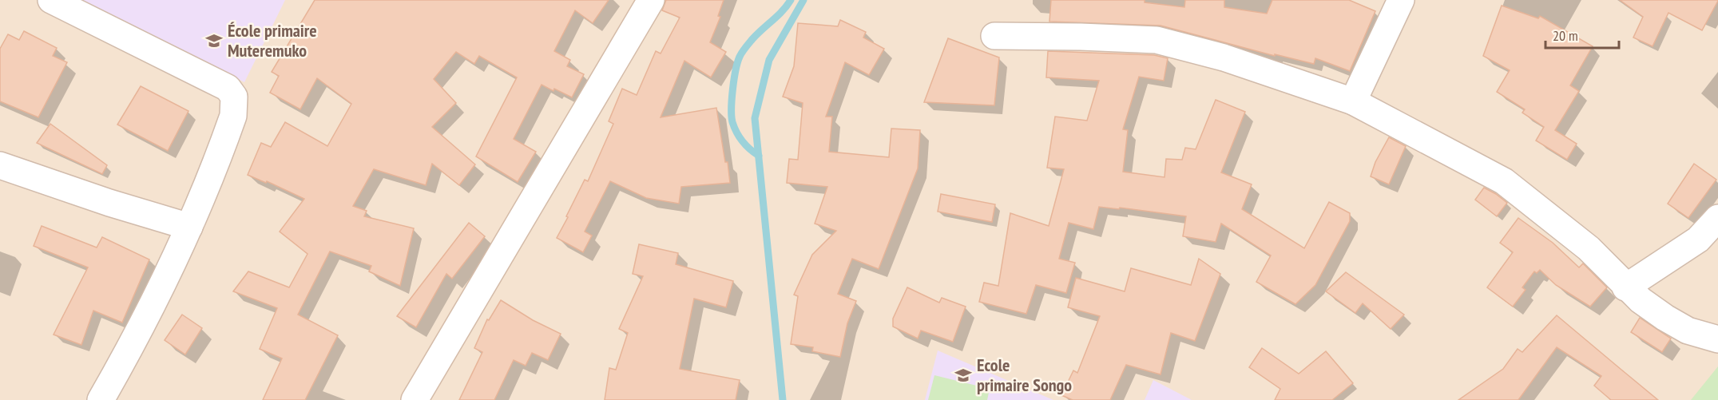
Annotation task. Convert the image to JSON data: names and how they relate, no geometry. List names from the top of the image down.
{
  "places": {
    "school or university": ["École primaire Muteremuko", "Ecole primaire Songo"]
  },
  "scale_bar": "20 m"
}
